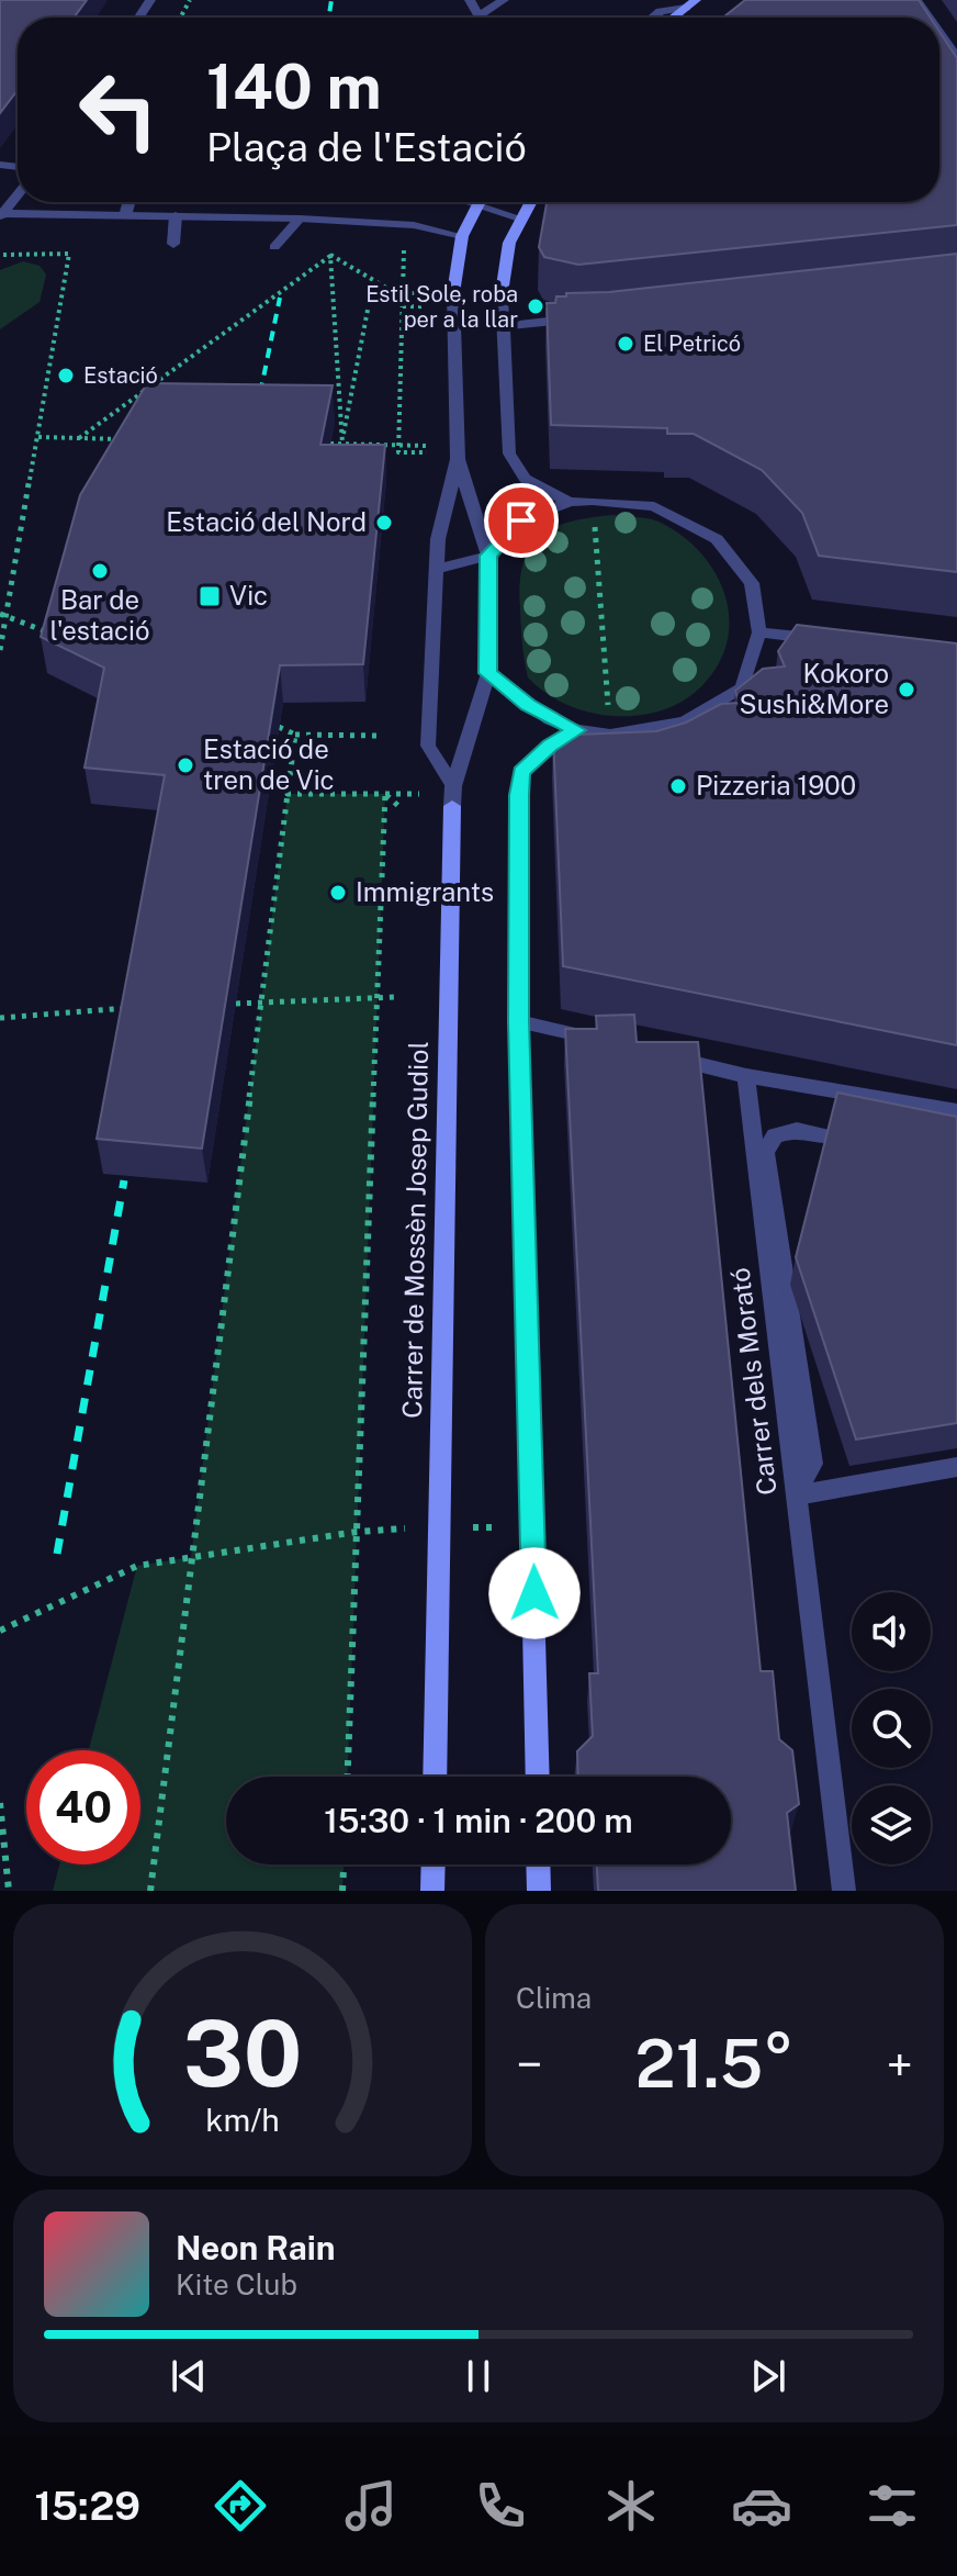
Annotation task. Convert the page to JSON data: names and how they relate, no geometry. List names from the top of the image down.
{
  "streets": {
    "street": ["Carrer de Mossèn Josep Gudiol", "Carrer dels Morató"]
  },
  "places": {
    "other": [
      "Estil Sole, roba per a la llar",
      "El Petricó",
      "Estació",
      "Estació del Nord",
      "Bar de l'estació",
      "Kokoro Sushi&More",
      "Estació de tren de Vic",
      "Pizzeria 1900",
      "Immigrants"
    ],
    "transit": ["Vic"]
  },
  "page": {
    "turn": ["140 m", "Plaça de l'Estació"],
    "limit": "40",
    "trip": "15:30 · 1 min · 200 m",
    "tile": "Clima",
    "heat": ["−", "21.5°", "+"],
    "song": ["Neon Rain", "Kite Club"],
    "tabs": "15:29",
    "gauge": ["30", "km/h"]
  }
}
